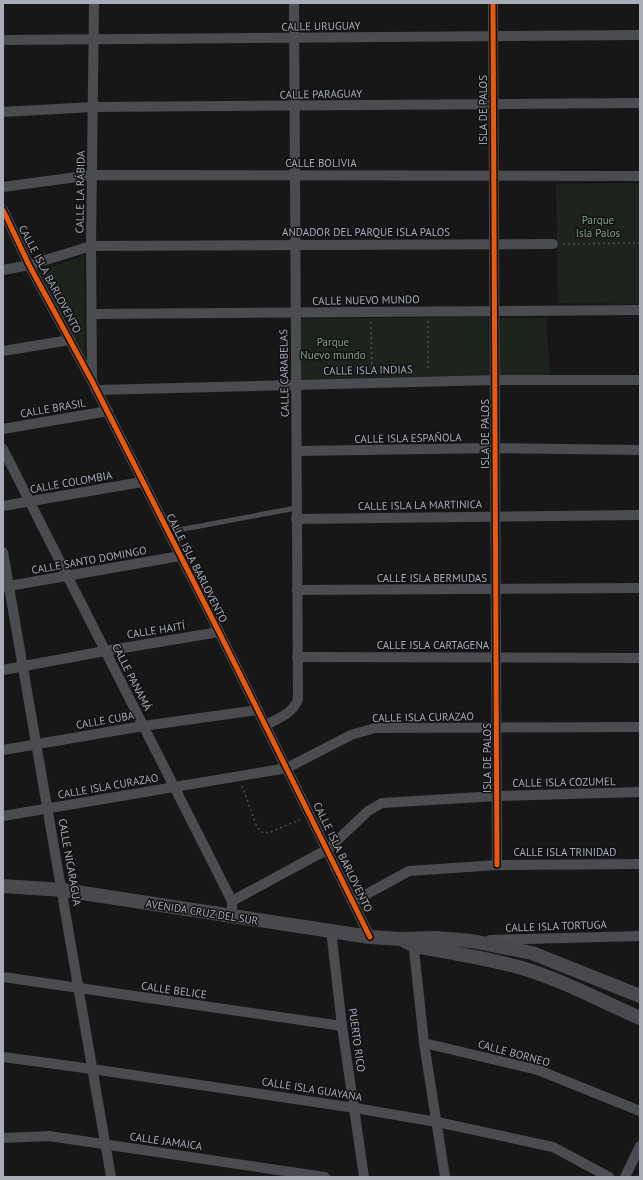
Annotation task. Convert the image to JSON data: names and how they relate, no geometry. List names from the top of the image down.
{
  "streets": {
    "main road": ["AVENIDA CRUZ DEL SUR"],
    "street": [
      "CALLE URUGUAY",
      "CALLE PARAGUAY",
      "ISLA DE PALOS",
      "CALLE BOLIVIA",
      "CALLE LA RÁBIDA",
      "ANDADOR DEL PARQUE ISLA PALOS",
      "CALLE ISLA BARLOVENTO",
      "CALLE NUEVO MUNDO",
      "CALLE ISLA INDIAS",
      "CALLE CARABELAS",
      "CALLE BRASIL",
      "CALLE ISLA ESPAÑOLA",
      "CALLE COLOMBIA",
      "CALLE ISLA LA MARTINICA",
      "CALLE SANTO DOMINGO",
      "CALLE ISLA BERMUDAS",
      "CALLE HAITÍ",
      "CALLE ISLA CARTAGENA",
      "CALLE PANAMÁ",
      "CALLE ISLA CURAZAO",
      "CALLE CUBA",
      "CALLE ISLA COZUMEL",
      "CALLE ISLA TRINIDAD",
      "CALLE NICARAGUA",
      "CALLE ISLA TORTUGA",
      "CALLE BELICE",
      "PUERTO RICO",
      "CALLE BORNEO",
      "CALLE ISLA GUAYANA",
      "CALLE JAMAICA"
    ]
  },
  "crossings": [
    ["CALLE URUGUAY", "ISLA DE PALOS"],
    ["CALLE URUGUAY", "CALLE LA RÁBIDA"],
    ["CALLE URUGUAY", "CALLE CARABELAS"],
    ["CALLE PARAGUAY", "ISLA DE PALOS"],
    ["CALLE PARAGUAY", "CALLE LA RÁBIDA"],
    ["CALLE PARAGUAY", "CALLE CARABELAS"],
    ["ISLA DE PALOS", "CALLE BOLIVIA"],
    ["ISLA DE PALOS", "ANDADOR DEL PARQUE ISLA PALOS"],
    ["ISLA DE PALOS", "CALLE NUEVO MUNDO"],
    ["ISLA DE PALOS", "CALLE ISLA INDIAS"],
    ["ISLA DE PALOS", "CALLE ISLA ESPAÑOLA"],
    ["ISLA DE PALOS", "CALLE ISLA LA MARTINICA"],
    ["ISLA DE PALOS", "CALLE ISLA BERMUDAS"],
    ["ISLA DE PALOS", "CALLE ISLA CARTAGENA"],
    ["ISLA DE PALOS", "CALLE ISLA CURAZAO"],
    ["ISLA DE PALOS", "CALLE ISLA COZUMEL"],
    ["ISLA DE PALOS", "CALLE ISLA TRINIDAD"],
    ["CALLE BOLIVIA", "CALLE LA RÁBIDA"],
    ["CALLE BOLIVIA", "CALLE CARABELAS"],
    ["CALLE LA RÁBIDA", "ANDADOR DEL PARQUE ISLA PALOS"],
    ["CALLE LA RÁBIDA", "CALLE ISLA BARLOVENTO"],
    ["CALLE LA RÁBIDA", "CALLE NUEVO MUNDO"],
    ["CALLE LA RÁBIDA", "CALLE ISLA INDIAS"],
    ["ANDADOR DEL PARQUE ISLA PALOS", "CALLE ISLA BARLOVENTO"],
    ["ANDADOR DEL PARQUE ISLA PALOS", "CALLE CARABELAS"],
    ["CALLE ISLA BARLOVENTO", "CALLE ISLA INDIAS"],
    ["CALLE ISLA BARLOVENTO", "CALLE CARABELAS"],
    ["CALLE ISLA BARLOVENTO", "CALLE BRASIL"],
    ["CALLE ISLA BARLOVENTO", "CALLE COLOMBIA"],
    ["CALLE ISLA BARLOVENTO", "CALLE SANTO DOMINGO"],
    ["CALLE ISLA BARLOVENTO", "CALLE HAITÍ"],
    ["CALLE ISLA BARLOVENTO", "CALLE ISLA CURAZAO"],
    ["CALLE ISLA BARLOVENTO", "CALLE CUBA"],
    ["CALLE ISLA BARLOVENTO", "CALLE ISLA COZUMEL"],
    ["CALLE ISLA BARLOVENTO", "CALLE ISLA TRINIDAD"],
    ["CALLE ISLA BARLOVENTO", "AVENIDA CRUZ DEL SUR"],
    ["CALLE NUEVO MUNDO", "CALLE CARABELAS"],
    ["CALLE ISLA INDIAS", "CALLE CARABELAS"],
    ["CALLE CARABELAS", "CALLE ISLA ESPAÑOLA"],
    ["CALLE CARABELAS", "CALLE ISLA LA MARTINICA"],
    ["CALLE CARABELAS", "CALLE ISLA BERMUDAS"],
    ["CALLE CARABELAS", "CALLE ISLA CARTAGENA"],
    ["CALLE COLOMBIA", "CALLE PANAMÁ"],
    ["CALLE SANTO DOMINGO", "CALLE PANAMÁ"],
    ["CALLE SANTO DOMINGO", "CALLE NICARAGUA"],
    ["CALLE HAITÍ", "CALLE PANAMÁ"],
    ["CALLE HAITÍ", "CALLE NICARAGUA"],
    ["CALLE PANAMÁ", "CALLE ISLA CURAZAO"],
    ["CALLE PANAMÁ", "CALLE CUBA"],
    ["CALLE PANAMÁ", "CALLE ISLA COZUMEL"],
    ["CALLE PANAMÁ", "AVENIDA CRUZ DEL SUR"],
    ["CALLE ISLA CURAZAO", "CALLE NICARAGUA"],
    ["CALLE CUBA", "CALLE NICARAGUA"],
    ["CALLE NICARAGUA", "AVENIDA CRUZ DEL SUR"],
    ["CALLE NICARAGUA", "CALLE BELICE"],
    ["CALLE NICARAGUA", "CALLE ISLA GUAYANA"],
    ["CALLE NICARAGUA", "CALLE JAMAICA"],
    ["AVENIDA CRUZ DEL SUR", "CALLE ISLA TORTUGA"],
    ["AVENIDA CRUZ DEL SUR", "PUERTO RICO"],
    ["CALLE BELICE", "PUERTO RICO"],
    ["PUERTO RICO", "CALLE ISLA GUAYANA"]
  ],
  "parks": ["Parque Isla Palos", "Parque Nuevo mundo"]
}
